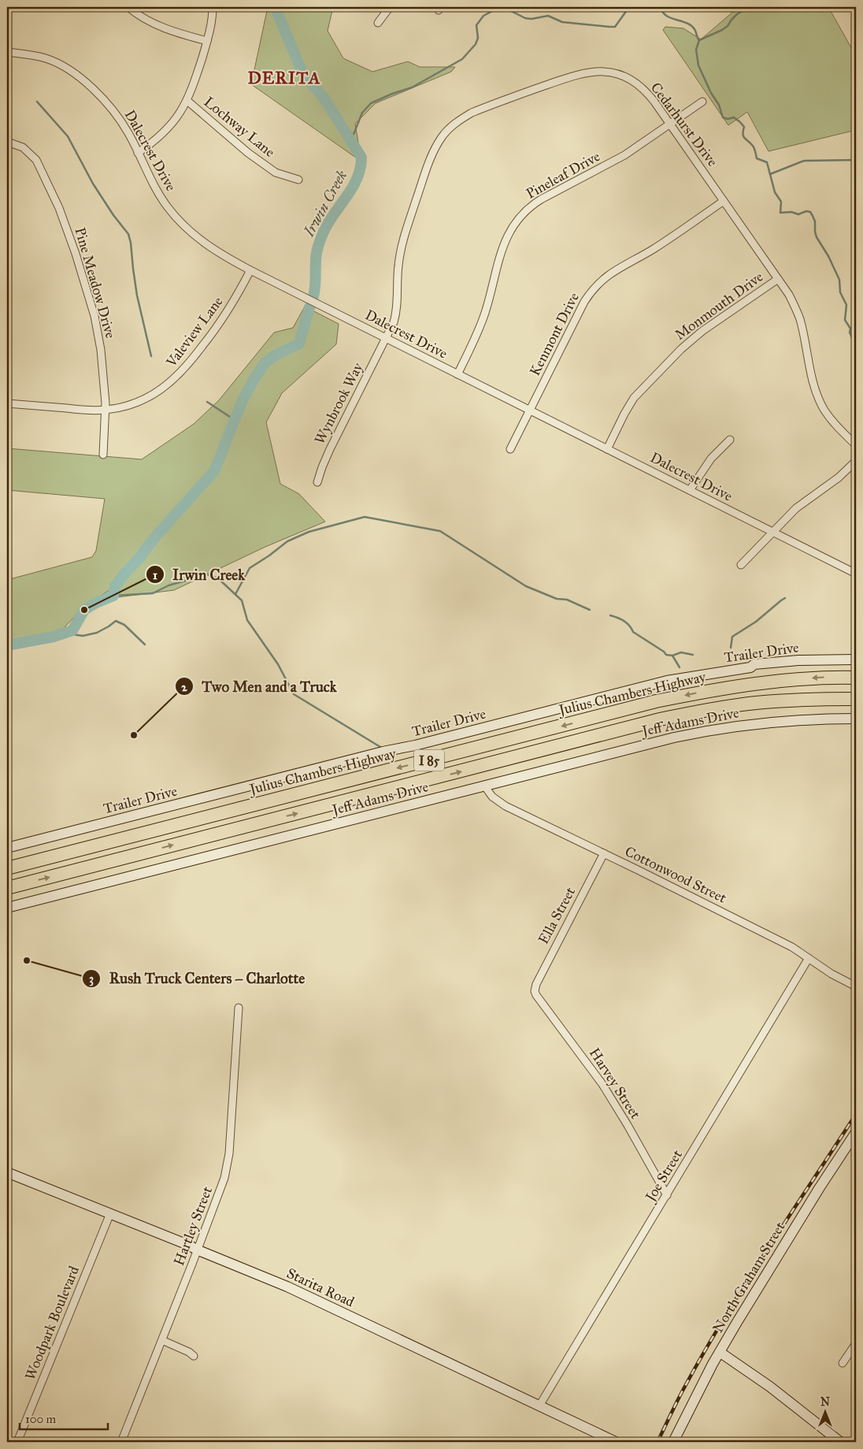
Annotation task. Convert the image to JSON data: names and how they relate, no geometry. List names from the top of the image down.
{
  "streets": {
    "highway": ["Julius Chambers Highway", "I 85"],
    "street": [
      "Cedarhurst Drive",
      "Lochway Lane",
      "Dalecrest Drive",
      "Pineleaf Drive",
      "Pine Meadow Drive",
      "Monmouth Drive",
      "Valeview Lane",
      "Kenmont Drive",
      "Wynbrook Way",
      "Trailer Drive",
      "Jeff Adams Drive",
      "Cottonwood Street",
      "Ella Street",
      "Harvey Street",
      "Joe Street",
      "Hartley Street",
      "North Graham Street",
      "Starita Road",
      "Woodpark Boulevard"
    ]
  },
  "crossings": [
    ["Cedarhurst Drive", "Dalecrest Drive"],
    ["Cedarhurst Drive", "Pineleaf Drive"],
    ["Cedarhurst Drive", "Monmouth Drive"],
    ["Cedarhurst Drive", "Kenmont Drive"],
    ["Cedarhurst Drive", "Wynbrook Way"],
    ["Dalecrest Drive", "Pineleaf Drive"],
    ["Dalecrest Drive", "Monmouth Drive"],
    ["Dalecrest Drive", "Valeview Lane"],
    ["Dalecrest Drive", "Kenmont Drive"],
    ["Dalecrest Drive", "Wynbrook Way"],
    ["Pine Meadow Drive", "Valeview Lane"],
    ["Jeff Adams Drive", "Cottonwood Street"],
    ["Cottonwood Street", "Ella Street"],
    ["Cottonwood Street", "Joe Street"],
    ["Ella Street", "Harvey Street"],
    ["Harvey Street", "Joe Street"],
    ["Joe Street", "Starita Road"],
    ["Hartley Street", "Starita Road"],
    ["Starita Road", "Woodpark Boulevard"]
  ],
  "districts": ["DERITA"],
  "water": ["Irwin Creek"],
  "places": ["Irwin Creek", "Two Men and a Truck", "Rush Truck Centers – Charlotte"],
  "scale_bar": "100 m",
  "north": "top"
}
